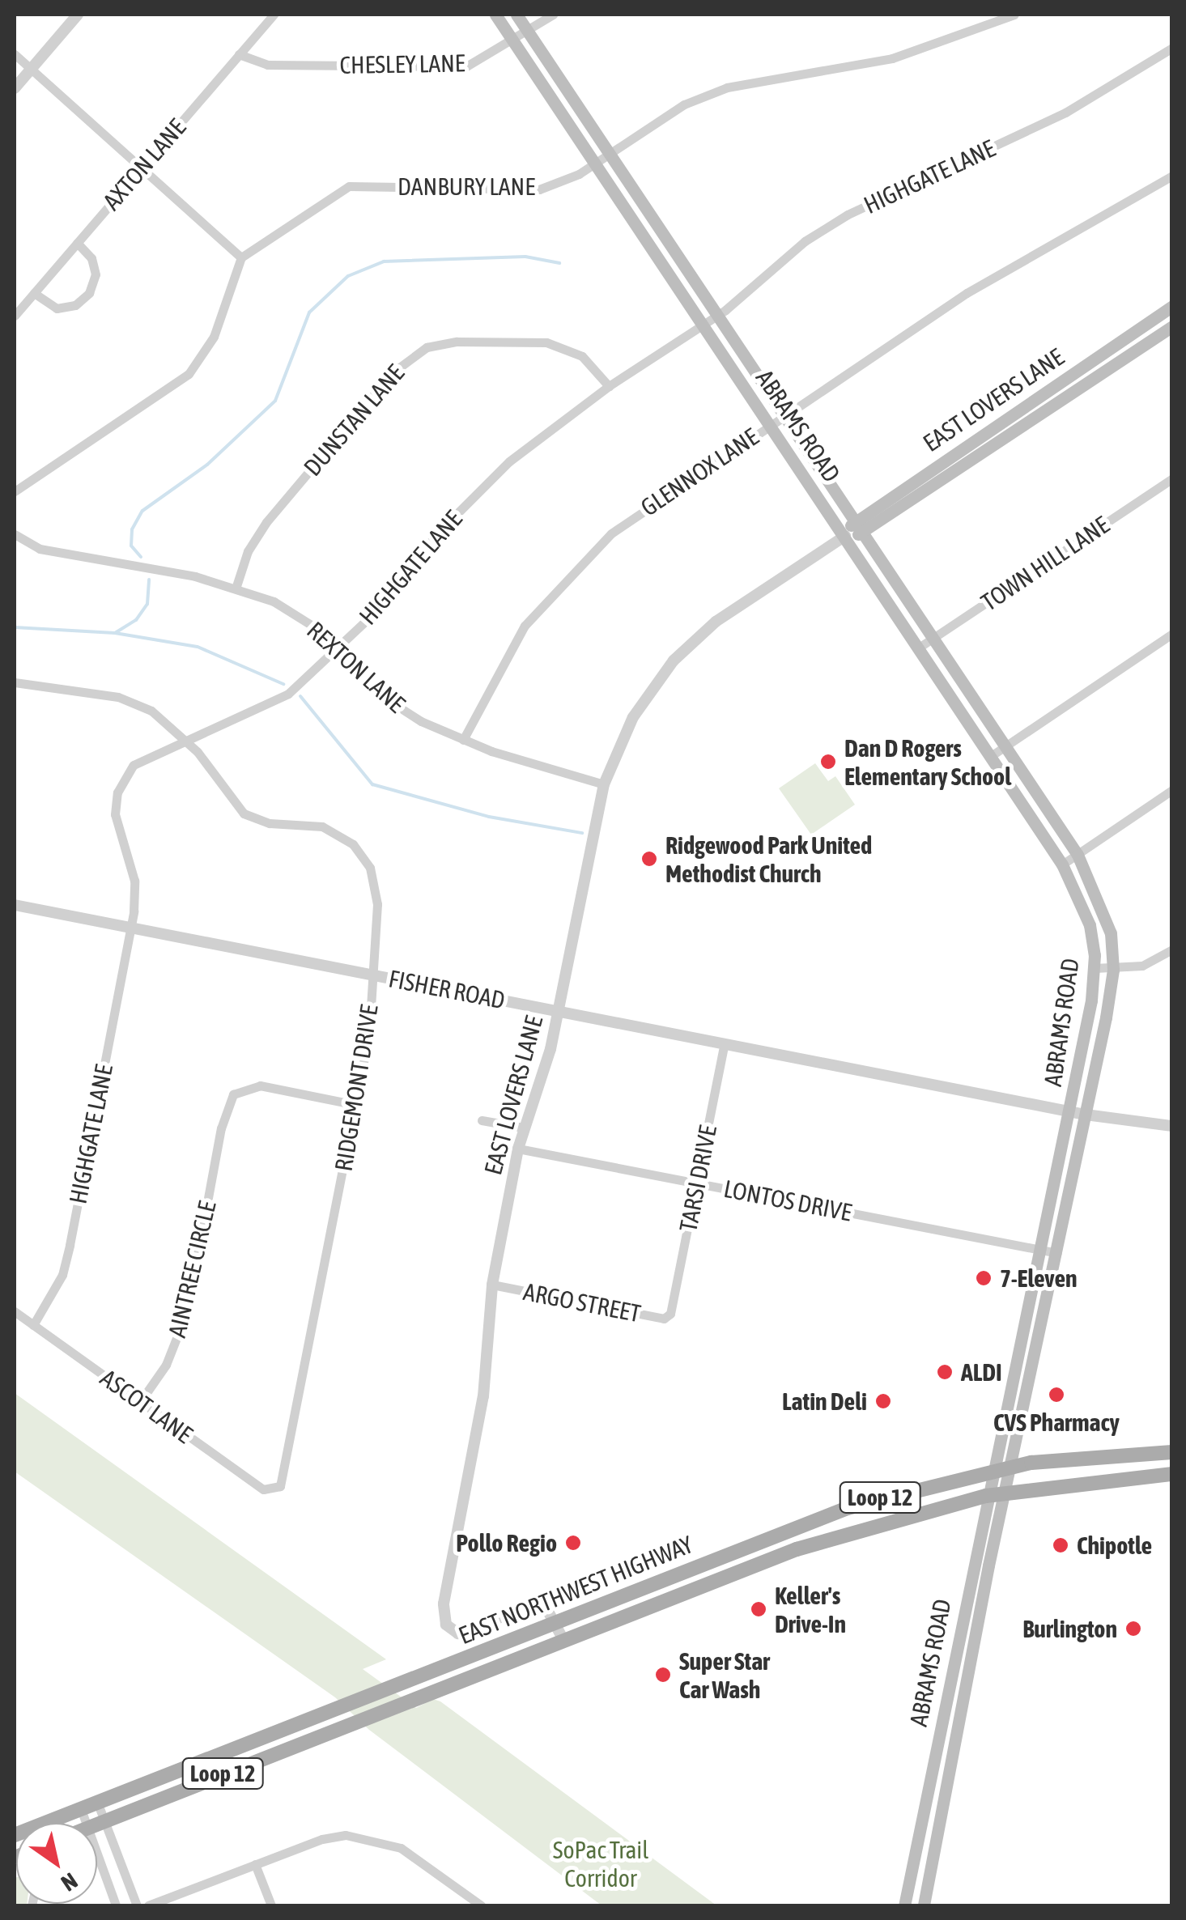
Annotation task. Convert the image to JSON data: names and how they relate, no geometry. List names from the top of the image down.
{
  "streets": {
    "main road": [
      "EAST LOVERS LANE",
      "ABRAMS ROAD",
      "Loop 12",
      "EAST NORTHWEST HIGHWAY"
    ],
    "street": [
      "CHESLEY LANE",
      "AXTON LANE",
      "HIGHGATE LANE",
      "DANBURY LANE",
      "DUNSTAN LANE",
      "GLENNOX LANE",
      "TOWN HILL LANE",
      "REXTON LANE",
      "FISHER ROAD",
      "RIDGEMONT DRIVE",
      "TARSI DRIVE",
      "LONTOS DRIVE",
      "AINTREE CIRCLE",
      "ARGO STREET",
      "ASCOT LANE"
    ]
  },
  "crossings": [
    ["CHESLEY LANE", "AXTON LANE"],
    ["CHESLEY LANE", "ABRAMS ROAD"],
    ["HIGHGATE LANE", "DUNSTAN LANE"],
    ["HIGHGATE LANE", "ABRAMS ROAD"],
    ["HIGHGATE LANE", "REXTON LANE"],
    ["HIGHGATE LANE", "FISHER ROAD"],
    ["HIGHGATE LANE", "RIDGEMONT DRIVE"],
    ["HIGHGATE LANE", "ASCOT LANE"],
    ["DANBURY LANE", "ABRAMS ROAD"],
    ["EAST LOVERS LANE", "ABRAMS ROAD"],
    ["EAST LOVERS LANE", "REXTON LANE"],
    ["EAST LOVERS LANE", "FISHER ROAD"],
    ["EAST LOVERS LANE", "LONTOS DRIVE"],
    ["EAST LOVERS LANE", "ARGO STREET"],
    ["EAST LOVERS LANE", "EAST NORTHWEST HIGHWAY"],
    ["DUNSTAN LANE", "REXTON LANE"],
    ["ABRAMS ROAD", "GLENNOX LANE"],
    ["ABRAMS ROAD", "TOWN HILL LANE"],
    ["ABRAMS ROAD", "FISHER ROAD"],
    ["ABRAMS ROAD", "LONTOS DRIVE"],
    ["ABRAMS ROAD", "EAST NORTHWEST HIGHWAY"],
    ["GLENNOX LANE", "REXTON LANE"],
    ["FISHER ROAD", "RIDGEMONT DRIVE"],
    ["FISHER ROAD", "TARSI DRIVE"],
    ["RIDGEMONT DRIVE", "AINTREE CIRCLE"],
    ["RIDGEMONT DRIVE", "ASCOT LANE"],
    ["TARSI DRIVE", "LONTOS DRIVE"],
    ["TARSI DRIVE", "ARGO STREET"],
    ["AINTREE CIRCLE", "ASCOT LANE"]
  ],
  "parks": ["SoPac Trail Corridor"],
  "places": [
    "Dan D Rogers Elementary School",
    "Ridgewood Park United Methodist Church",
    "7-Eleven",
    "ALDI",
    "CVS Pharmacy",
    "Latin Deli",
    "Pollo Regio",
    "Chipotle",
    "Keller's Drive-In",
    "Burlington",
    "Super Star Car Wash"
  ],
  "north": "bottom right"
}
